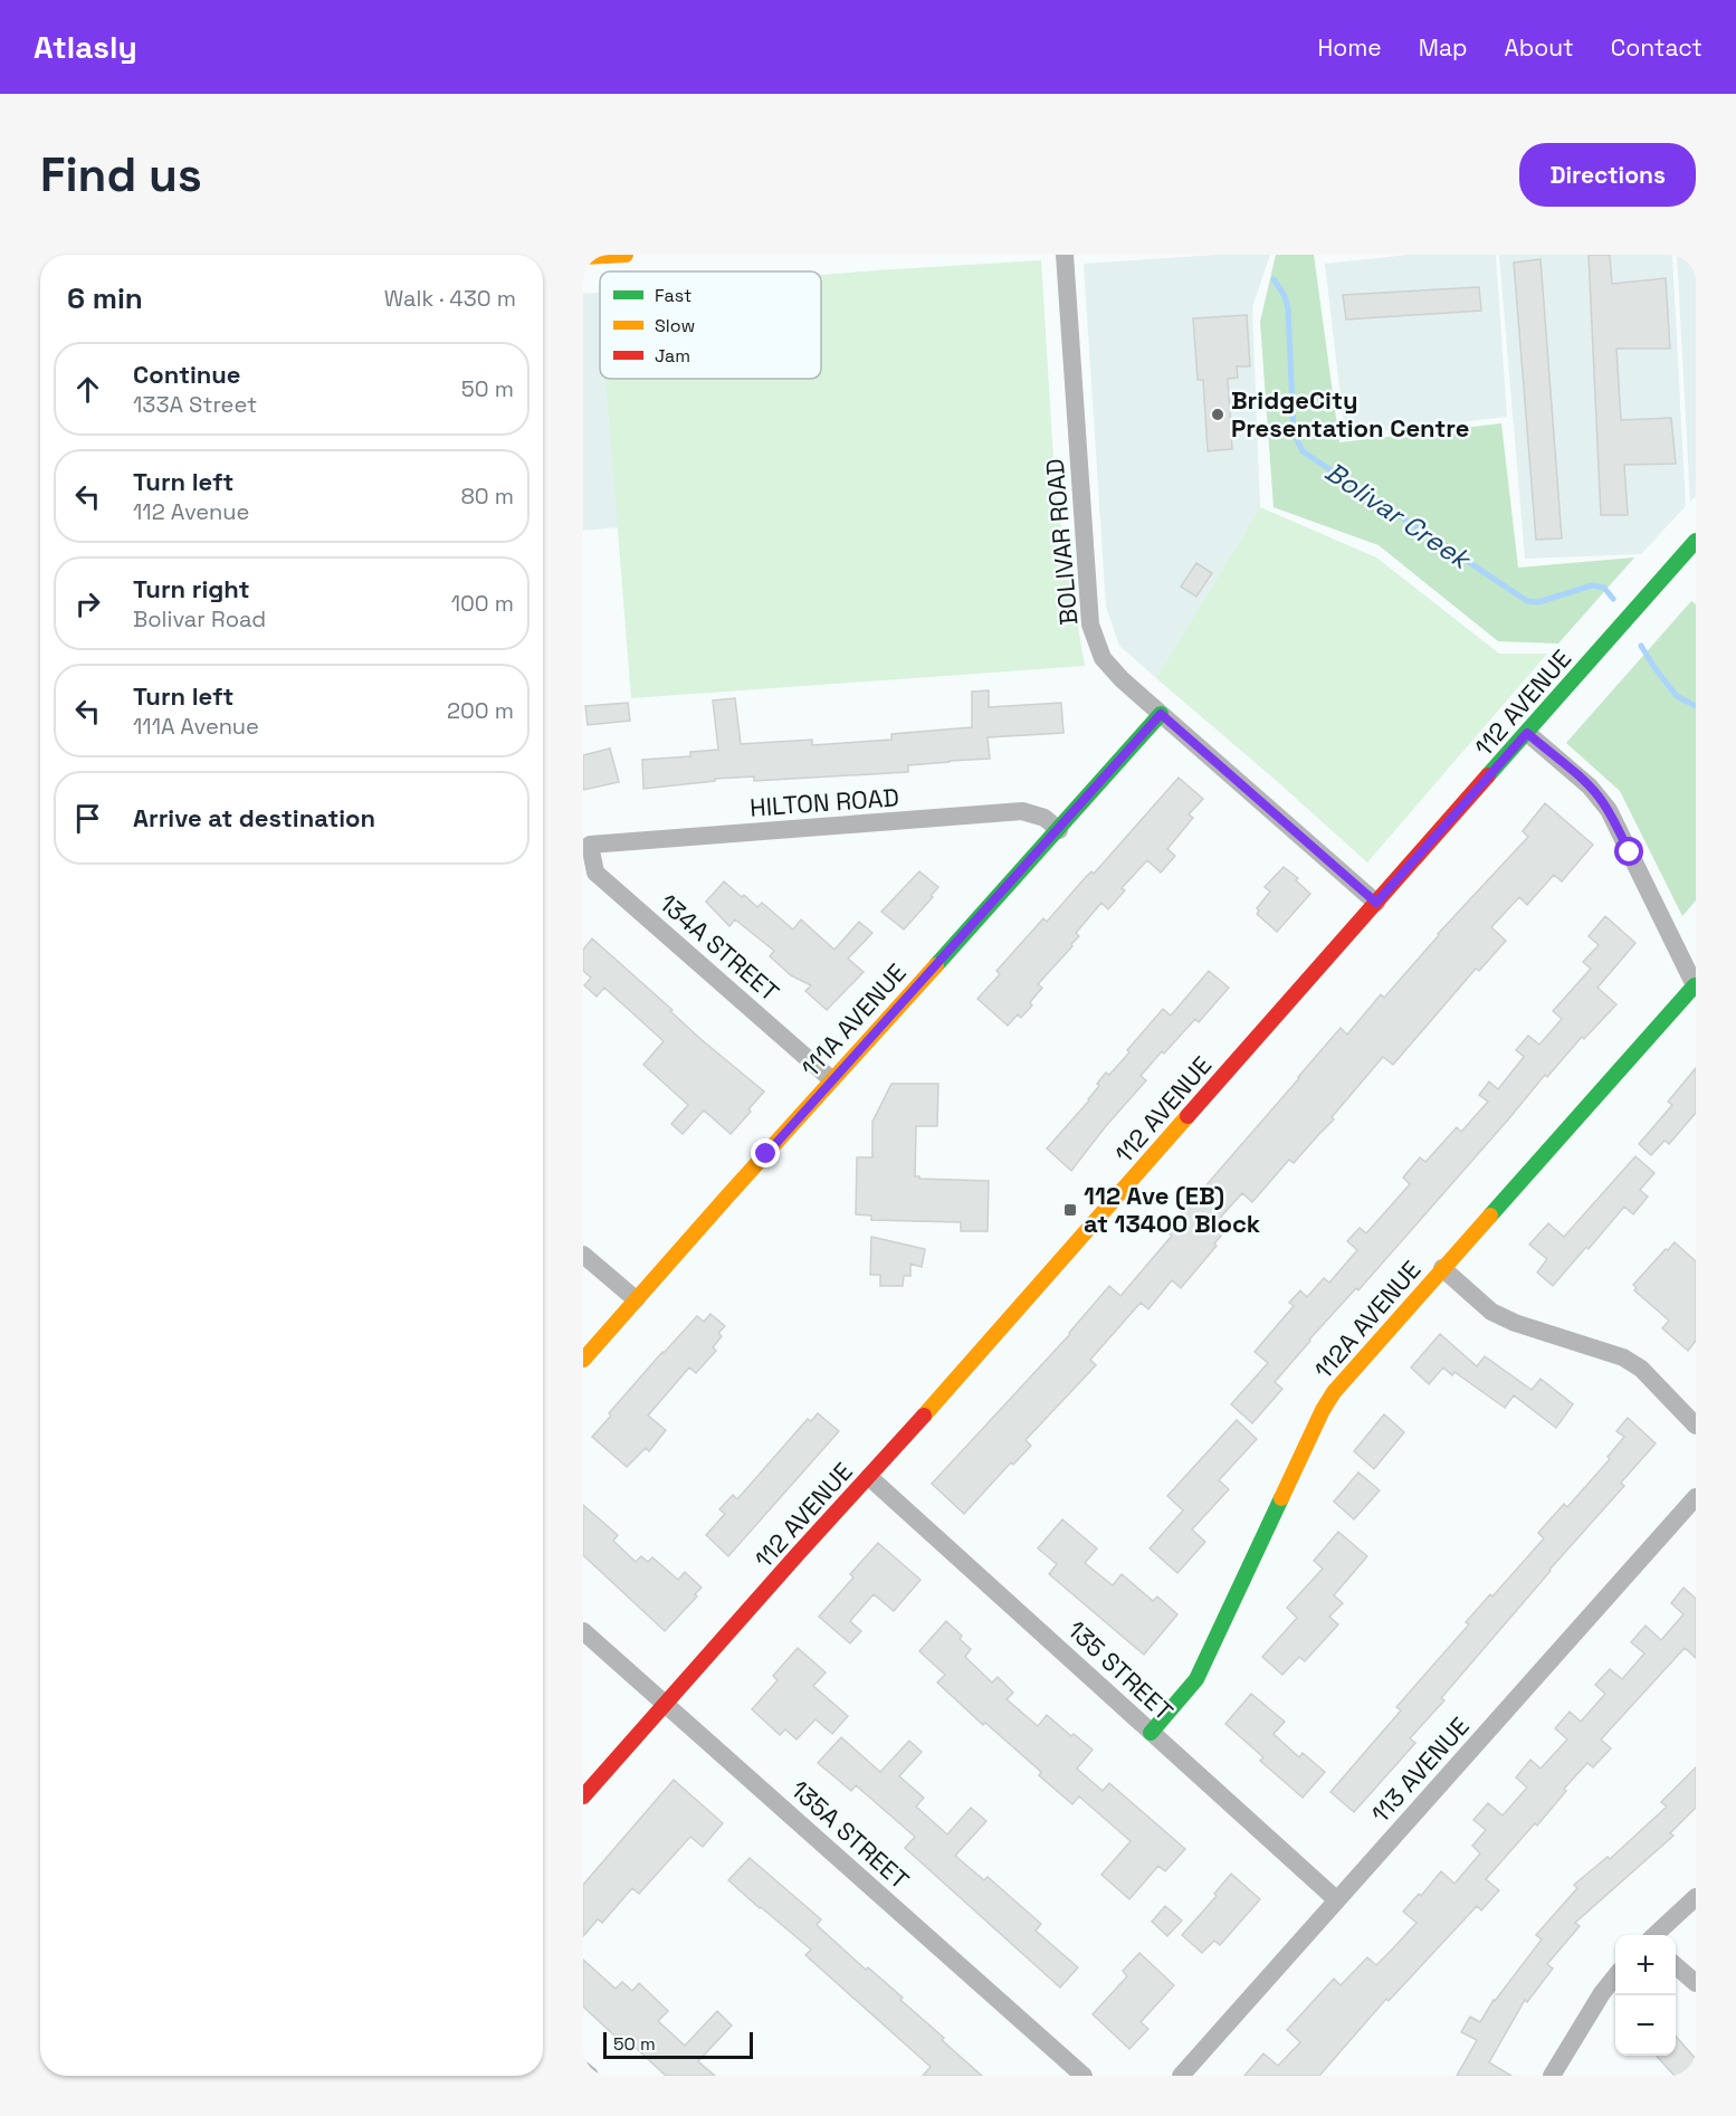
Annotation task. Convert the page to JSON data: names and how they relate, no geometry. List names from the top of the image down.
{
  "streets": {
    "street": [
      "BOLIVAR ROAD",
      "112 AVENUE",
      "HILTON ROAD",
      "134A STREET",
      "111A AVENUE",
      "112A AVENUE",
      "135 STREET",
      "113 AVENUE",
      "135A STREET"
    ]
  },
  "crossings": [
    ["BOLIVAR ROAD", "112 AVENUE"],
    ["BOLIVAR ROAD", "111A AVENUE"],
    ["112 AVENUE", "135 STREET"],
    ["112 AVENUE", "135A STREET"],
    ["HILTON ROAD", "134A STREET"],
    ["HILTON ROAD", "111A AVENUE"],
    ["134A STREET", "111A AVENUE"],
    ["112A AVENUE", "135 STREET"],
    ["135 STREET", "113 AVENUE"]
  ],
  "water": ["Bolivar Creek"],
  "places": {
    "other": ["BridgeCity Presentation Centre"],
    "transit": ["112 Ave (EB) at 13400 Block"]
  },
  "legend": ["Fast", "Slow", "Jam"],
  "scale_bar": "50 m",
  "page": {
    "header": "Atlasly",
    "nav": [
      "Home",
      "Map",
      "About",
      "Contact"
    ],
    "buttons": "Directions",
    "title": "Find us",
    "heading": ["6 min", "Walk · 430 m"],
    "list": [
      ["Continue", "133A Street", "50 m"],
      ["Turn left", "112 Avenue", "80 m"],
      ["Turn right", "Bolivar Road", "100 m"],
      ["Turn left", "111A Avenue", "200 m"],
      "Arrive at destination"
    ],
    "map_buttons": ["+", "−"],
    "scale": "50 m"
  }
}
